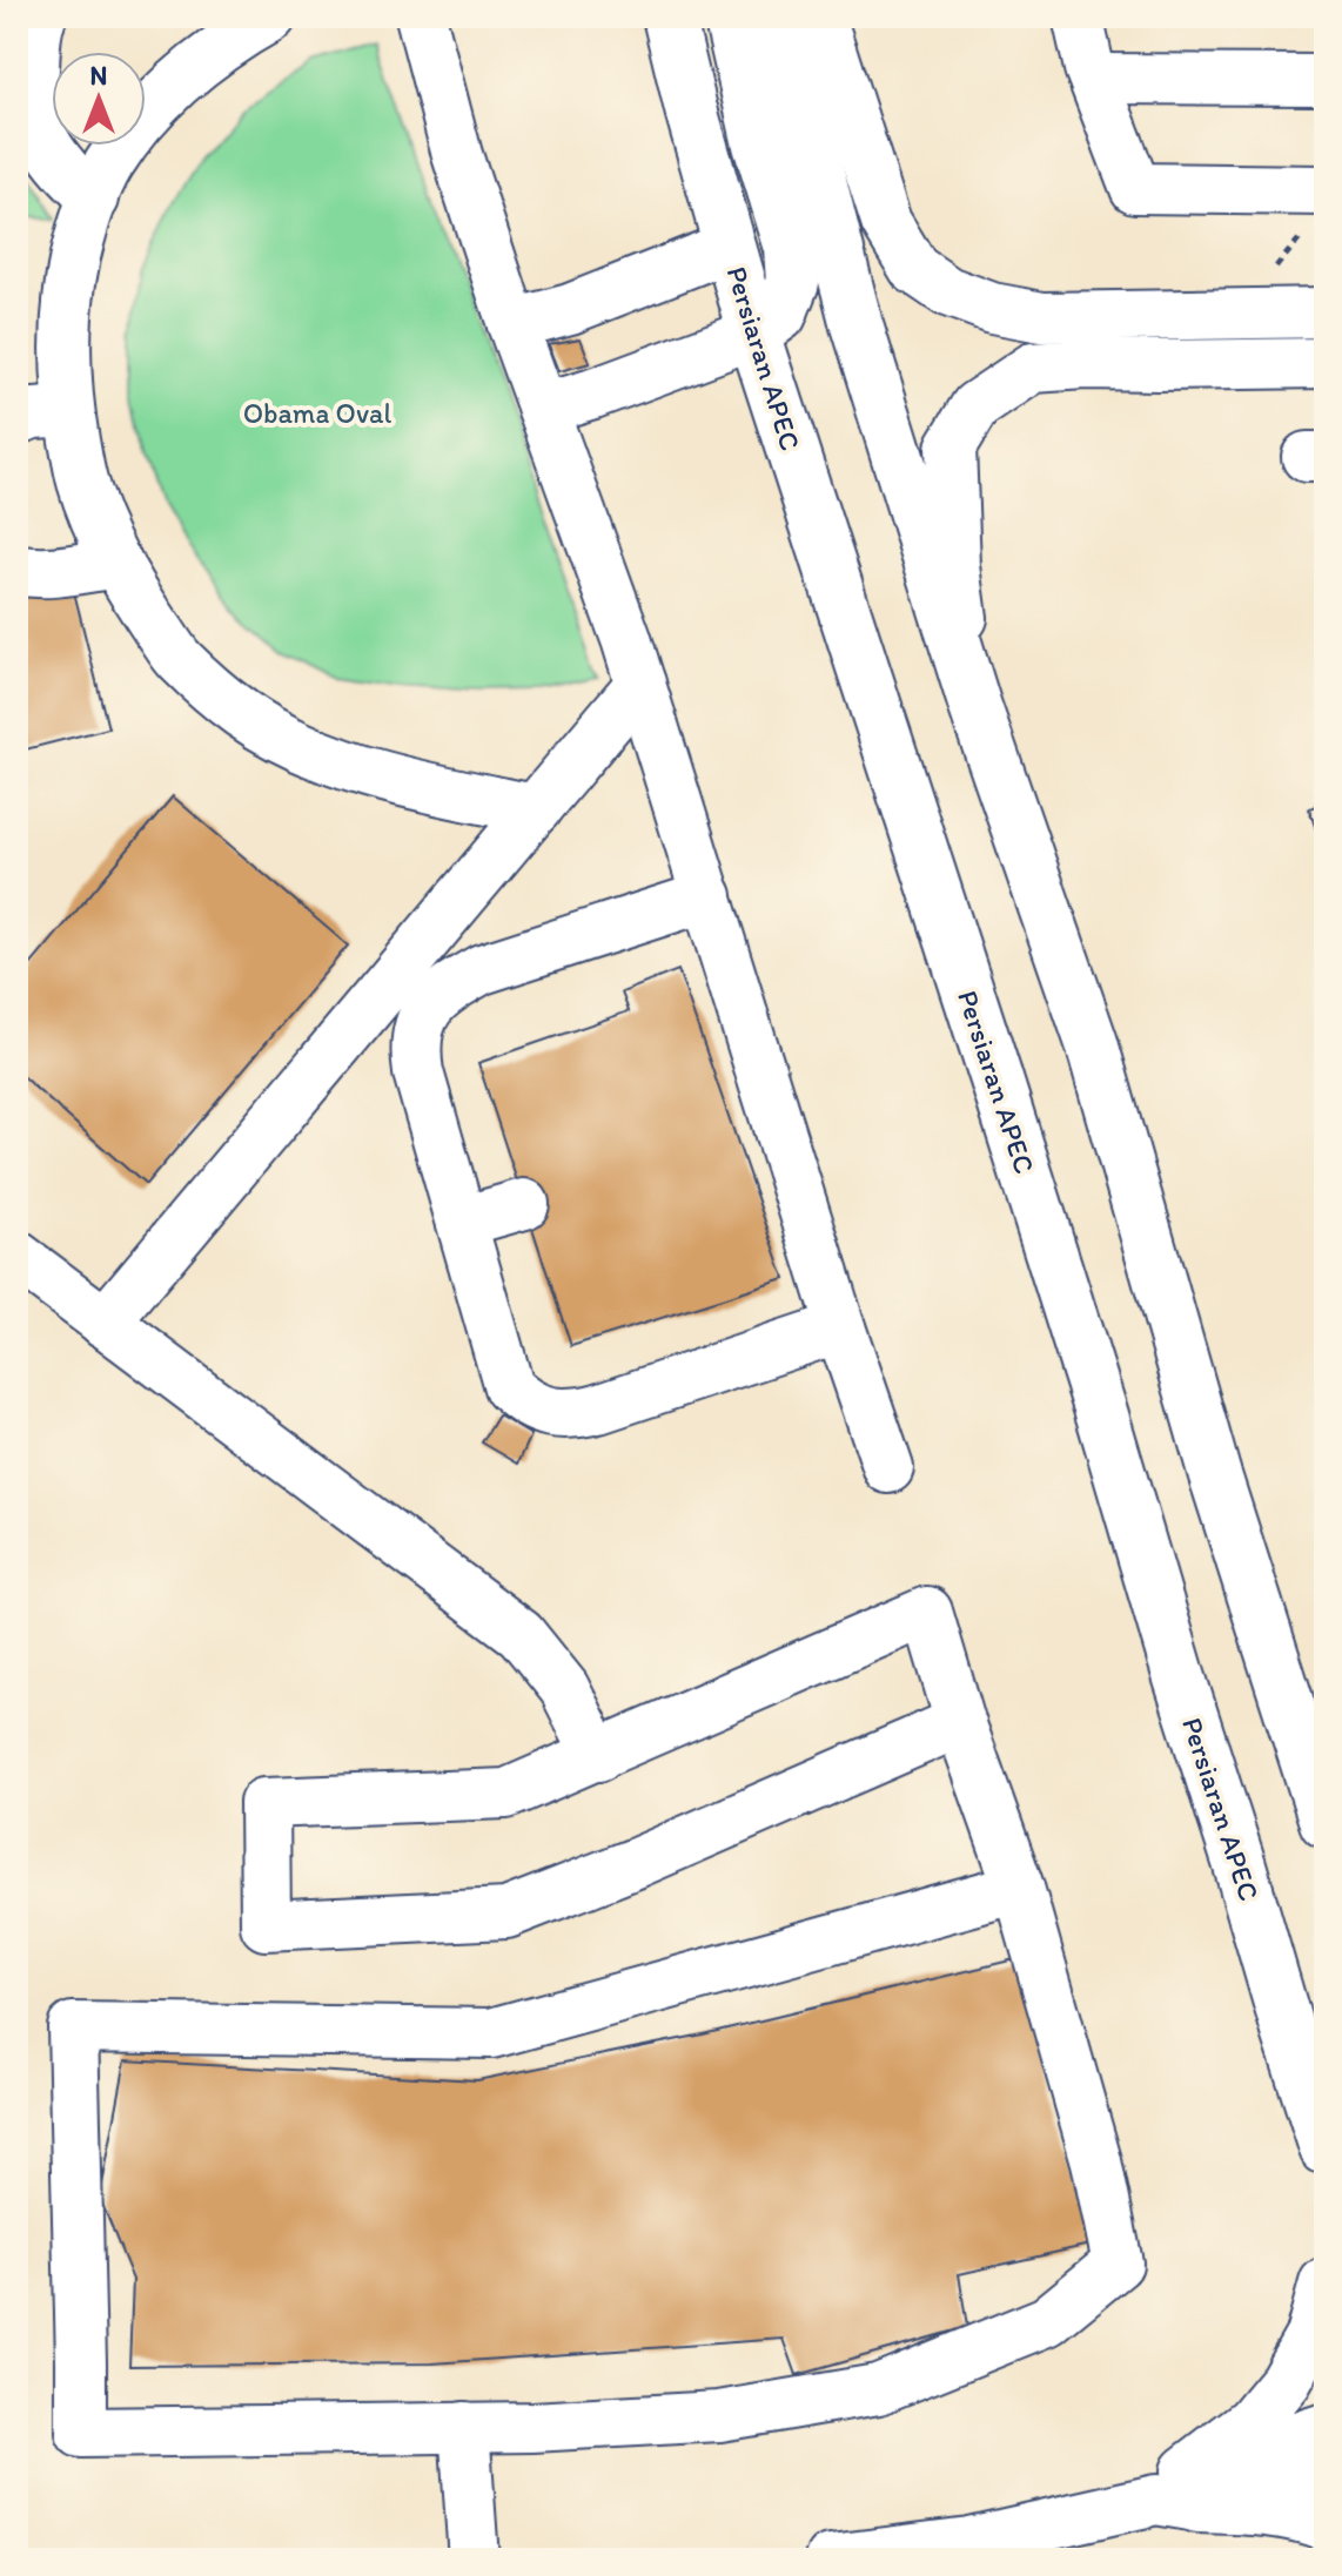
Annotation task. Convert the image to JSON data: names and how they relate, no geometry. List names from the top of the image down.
{
  "streets": {
    "main road": ["Persiaran APEC"]
  },
  "parks": ["Obama Oval"],
  "north": "top"
}
